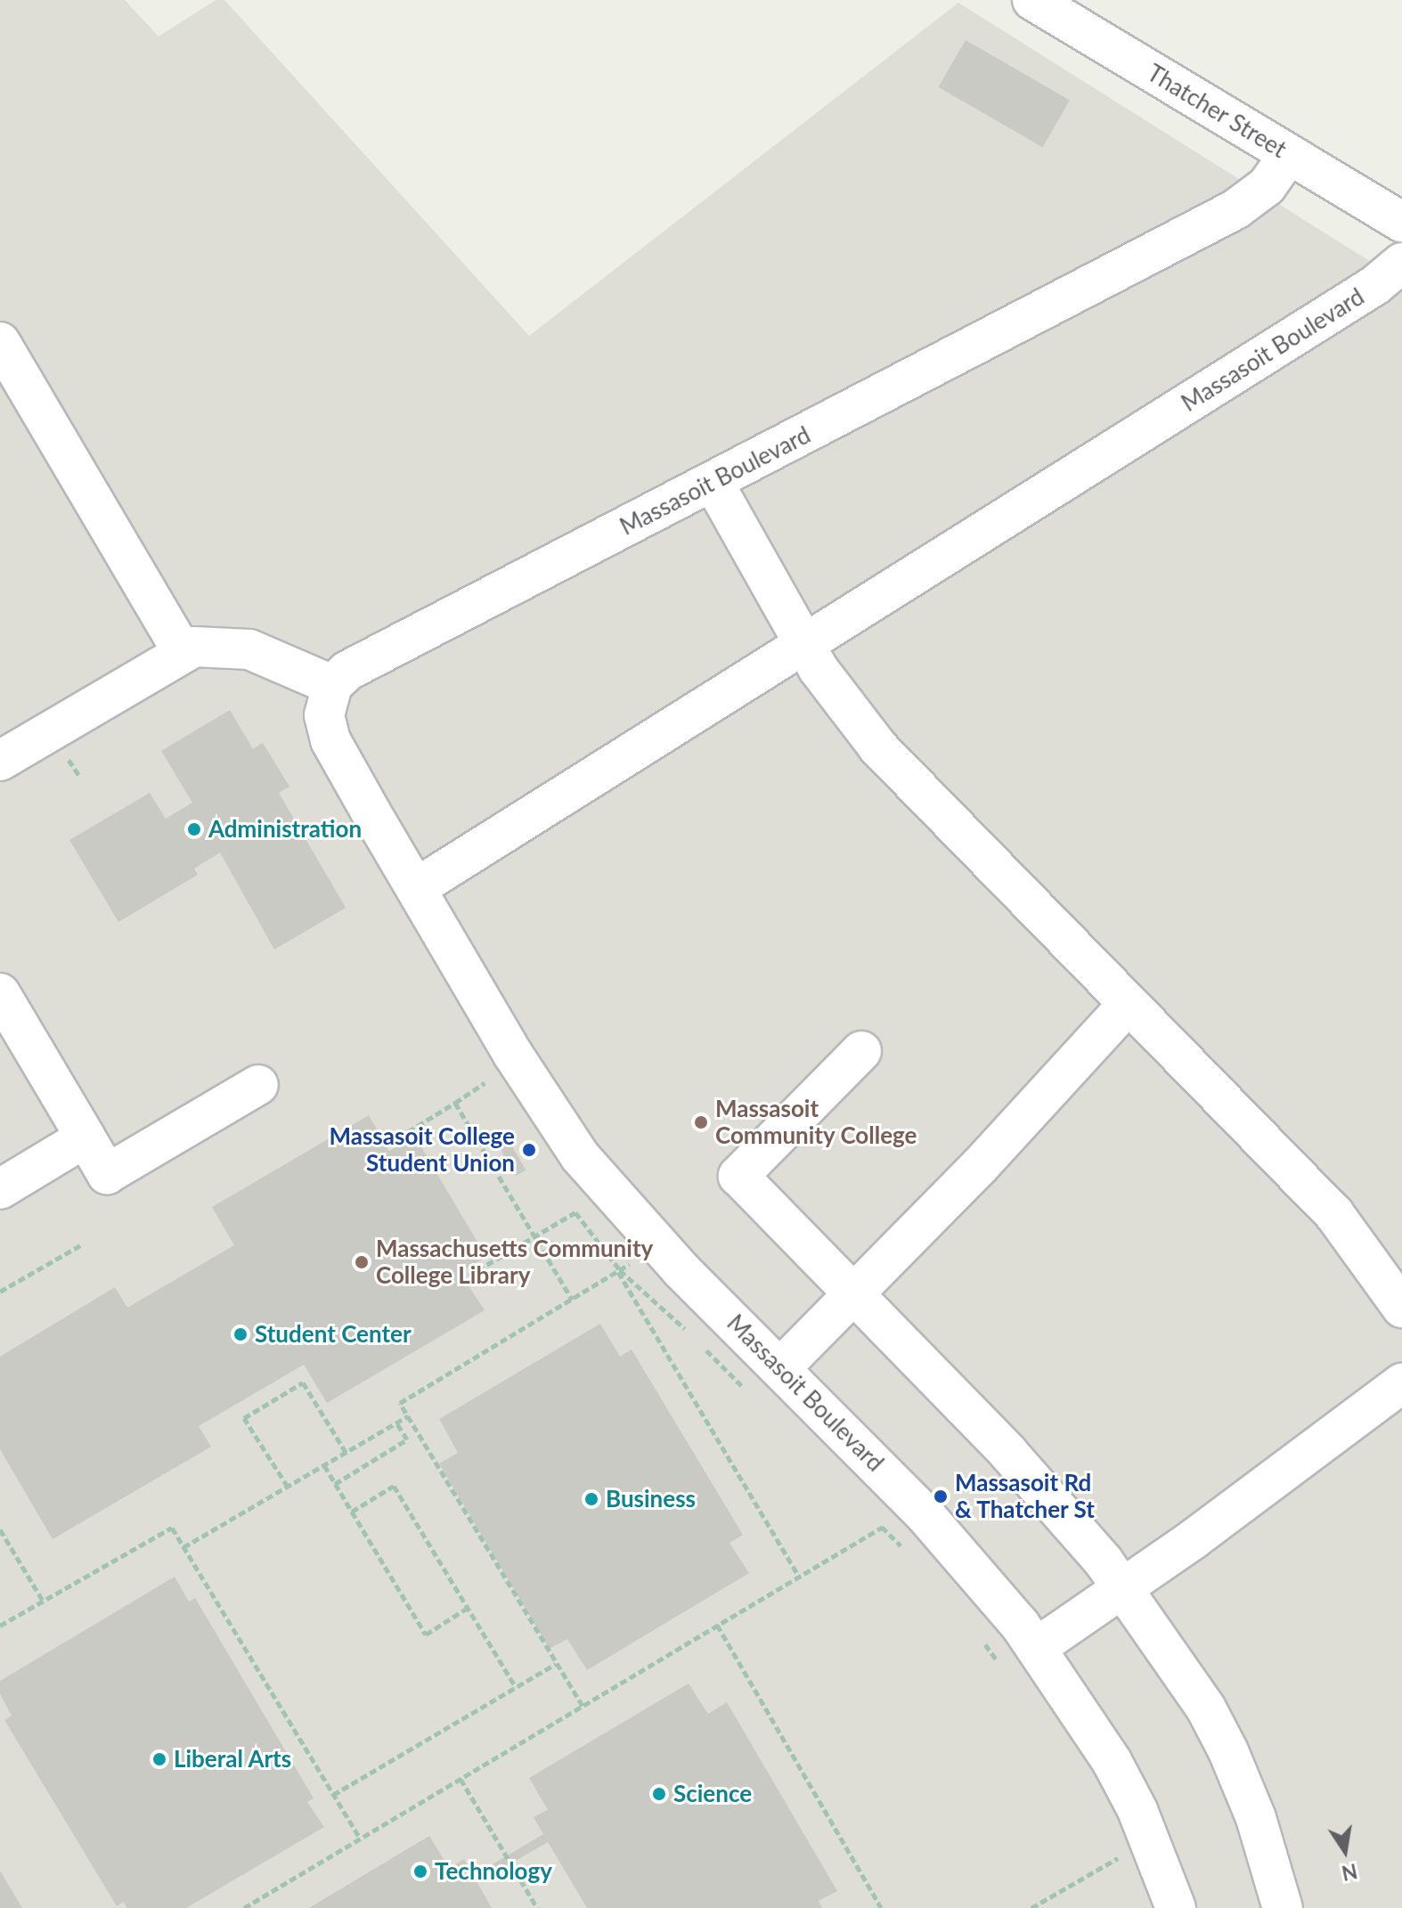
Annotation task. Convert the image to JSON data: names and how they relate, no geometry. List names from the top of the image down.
{
  "streets": {
    "street": ["Thatcher Street", "Massasoit Boulevard"]
  },
  "crossings": [
    ["Thatcher Street", "Massasoit Boulevard"]
  ],
  "places": [
    "Administration",
    "Massasoit Community College",
    "Massasoit College Student Union",
    "Massachusetts Community College Library",
    "Student Center",
    "Massasoit Rd & Thatcher St",
    "Business",
    "Liberal Arts",
    "Science",
    "Technology"
  ],
  "north": "bottom"
}
